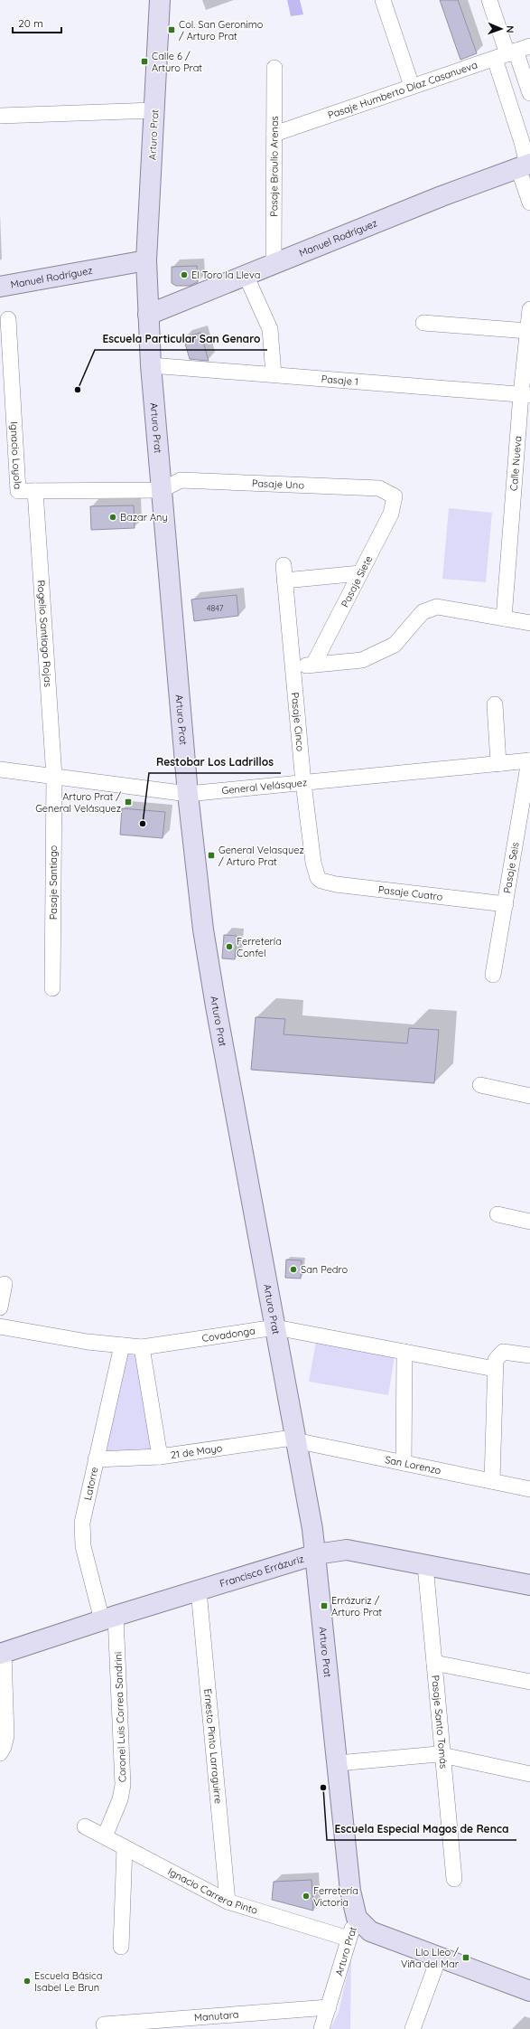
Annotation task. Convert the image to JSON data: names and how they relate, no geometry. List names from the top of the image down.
{
  "streets": {
    "street": [
      "Pasaje Humberto Díaz Casanueva",
      "Arturo Prat",
      "Pasaje Braulio Arenas",
      "Manuel Rodríguez",
      "Pasaje 1",
      "Ignacio Loyola",
      "Calle Nueva",
      "Pasaje Uno",
      "Pasaje Siete",
      "Rogelio Santiago Rojas",
      "Pasaje Cinco",
      "General Velásquez",
      "Pasaje Seis",
      "Pasaje Santiago",
      "Pasaje Cuatro",
      "Covadonga",
      "21 de Mayo",
      "San Lorenzo",
      "Latorre",
      "Francisco Errázuriz",
      "Coronel Luis Correa Sandrini",
      "Pasaje Santo Tomás",
      "Ernesto Pinto Larraguirre",
      "Ignacio Carrera Pinto",
      "Manutara"
    ]
  },
  "crossings": [
    ["Pasaje Humberto Díaz Casanueva", "Pasaje Braulio Arenas"],
    ["Arturo Prat", "Manuel Rodríguez"],
    ["Arturo Prat", "Pasaje 1"],
    ["Arturo Prat", "Ignacio Loyola"],
    ["Arturo Prat", "Pasaje Uno"],
    ["Arturo Prat", "General Velásquez"],
    ["Arturo Prat", "Covadonga"],
    ["Arturo Prat", "21 de Mayo"],
    ["Arturo Prat", "San Lorenzo"],
    ["Arturo Prat", "Francisco Errázuriz"],
    ["Arturo Prat", "Ignacio Carrera Pinto"],
    ["Arturo Prat", "Manutara"],
    ["Pasaje Braulio Arenas", "Manuel Rodríguez"],
    ["Pasaje 1", "Calle Nueva"],
    ["Ignacio Loyola", "Pasaje Uno"],
    ["Ignacio Loyola", "Rogelio Santiago Rojas"],
    ["Pasaje Uno", "Pasaje Siete"],
    ["Pasaje Siete", "Pasaje Cinco"],
    ["Rogelio Santiago Rojas", "General Velásquez"],
    ["Rogelio Santiago Rojas", "Pasaje Santiago"],
    ["Pasaje Cinco", "General Velásquez"],
    ["Pasaje Cinco", "Pasaje Cuatro"],
    ["General Velásquez", "Pasaje Seis"],
    ["General Velásquez", "Pasaje Santiago"],
    ["Pasaje Seis", "Pasaje Cuatro"],
    ["Covadonga", "Latorre"],
    ["21 de Mayo", "San Lorenzo"],
    ["21 de Mayo", "Latorre"],
    ["Latorre", "Francisco Errázuriz"],
    ["Latorre", "Coronel Luis Correa Sandrini"],
    ["Francisco Errázuriz", "Coronel Luis Correa Sandrini"],
    ["Francisco Errázuriz", "Pasaje Santo Tomás"],
    ["Francisco Errázuriz", "Ernesto Pinto Larraguirre"],
    ["Coronel Luis Correa Sandrini", "Ignacio Carrera Pinto"],
    ["Ernesto Pinto Larraguirre", "Ignacio Carrera Pinto"]
  ],
  "places": {
    "transit": [
      "Col. San Geronimo / Arturo Prat",
      "Calle 6 / Arturo Prat",
      "Arturo Prat / General Velásquez",
      "General Velasquez / Arturo Prat",
      "Errázuriz / Arturo Prat",
      "Llo Lleo / Viña del Mar"
    ],
    "other": [
      "El Toro la Lleva",
      "Escuela Particular San Genaro",
      "Bazar Any",
      "Restobar Los Ladrillos",
      "Ferretería Confel",
      "San Pedro",
      "Escuela Especial Magos de Renca",
      "Ferretería Victoria",
      "Escuela Básica Isabel Le Brun"
    ]
  },
  "house_numbers": ["4847"],
  "scale_bar": "20 m",
  "north": "right"
}
